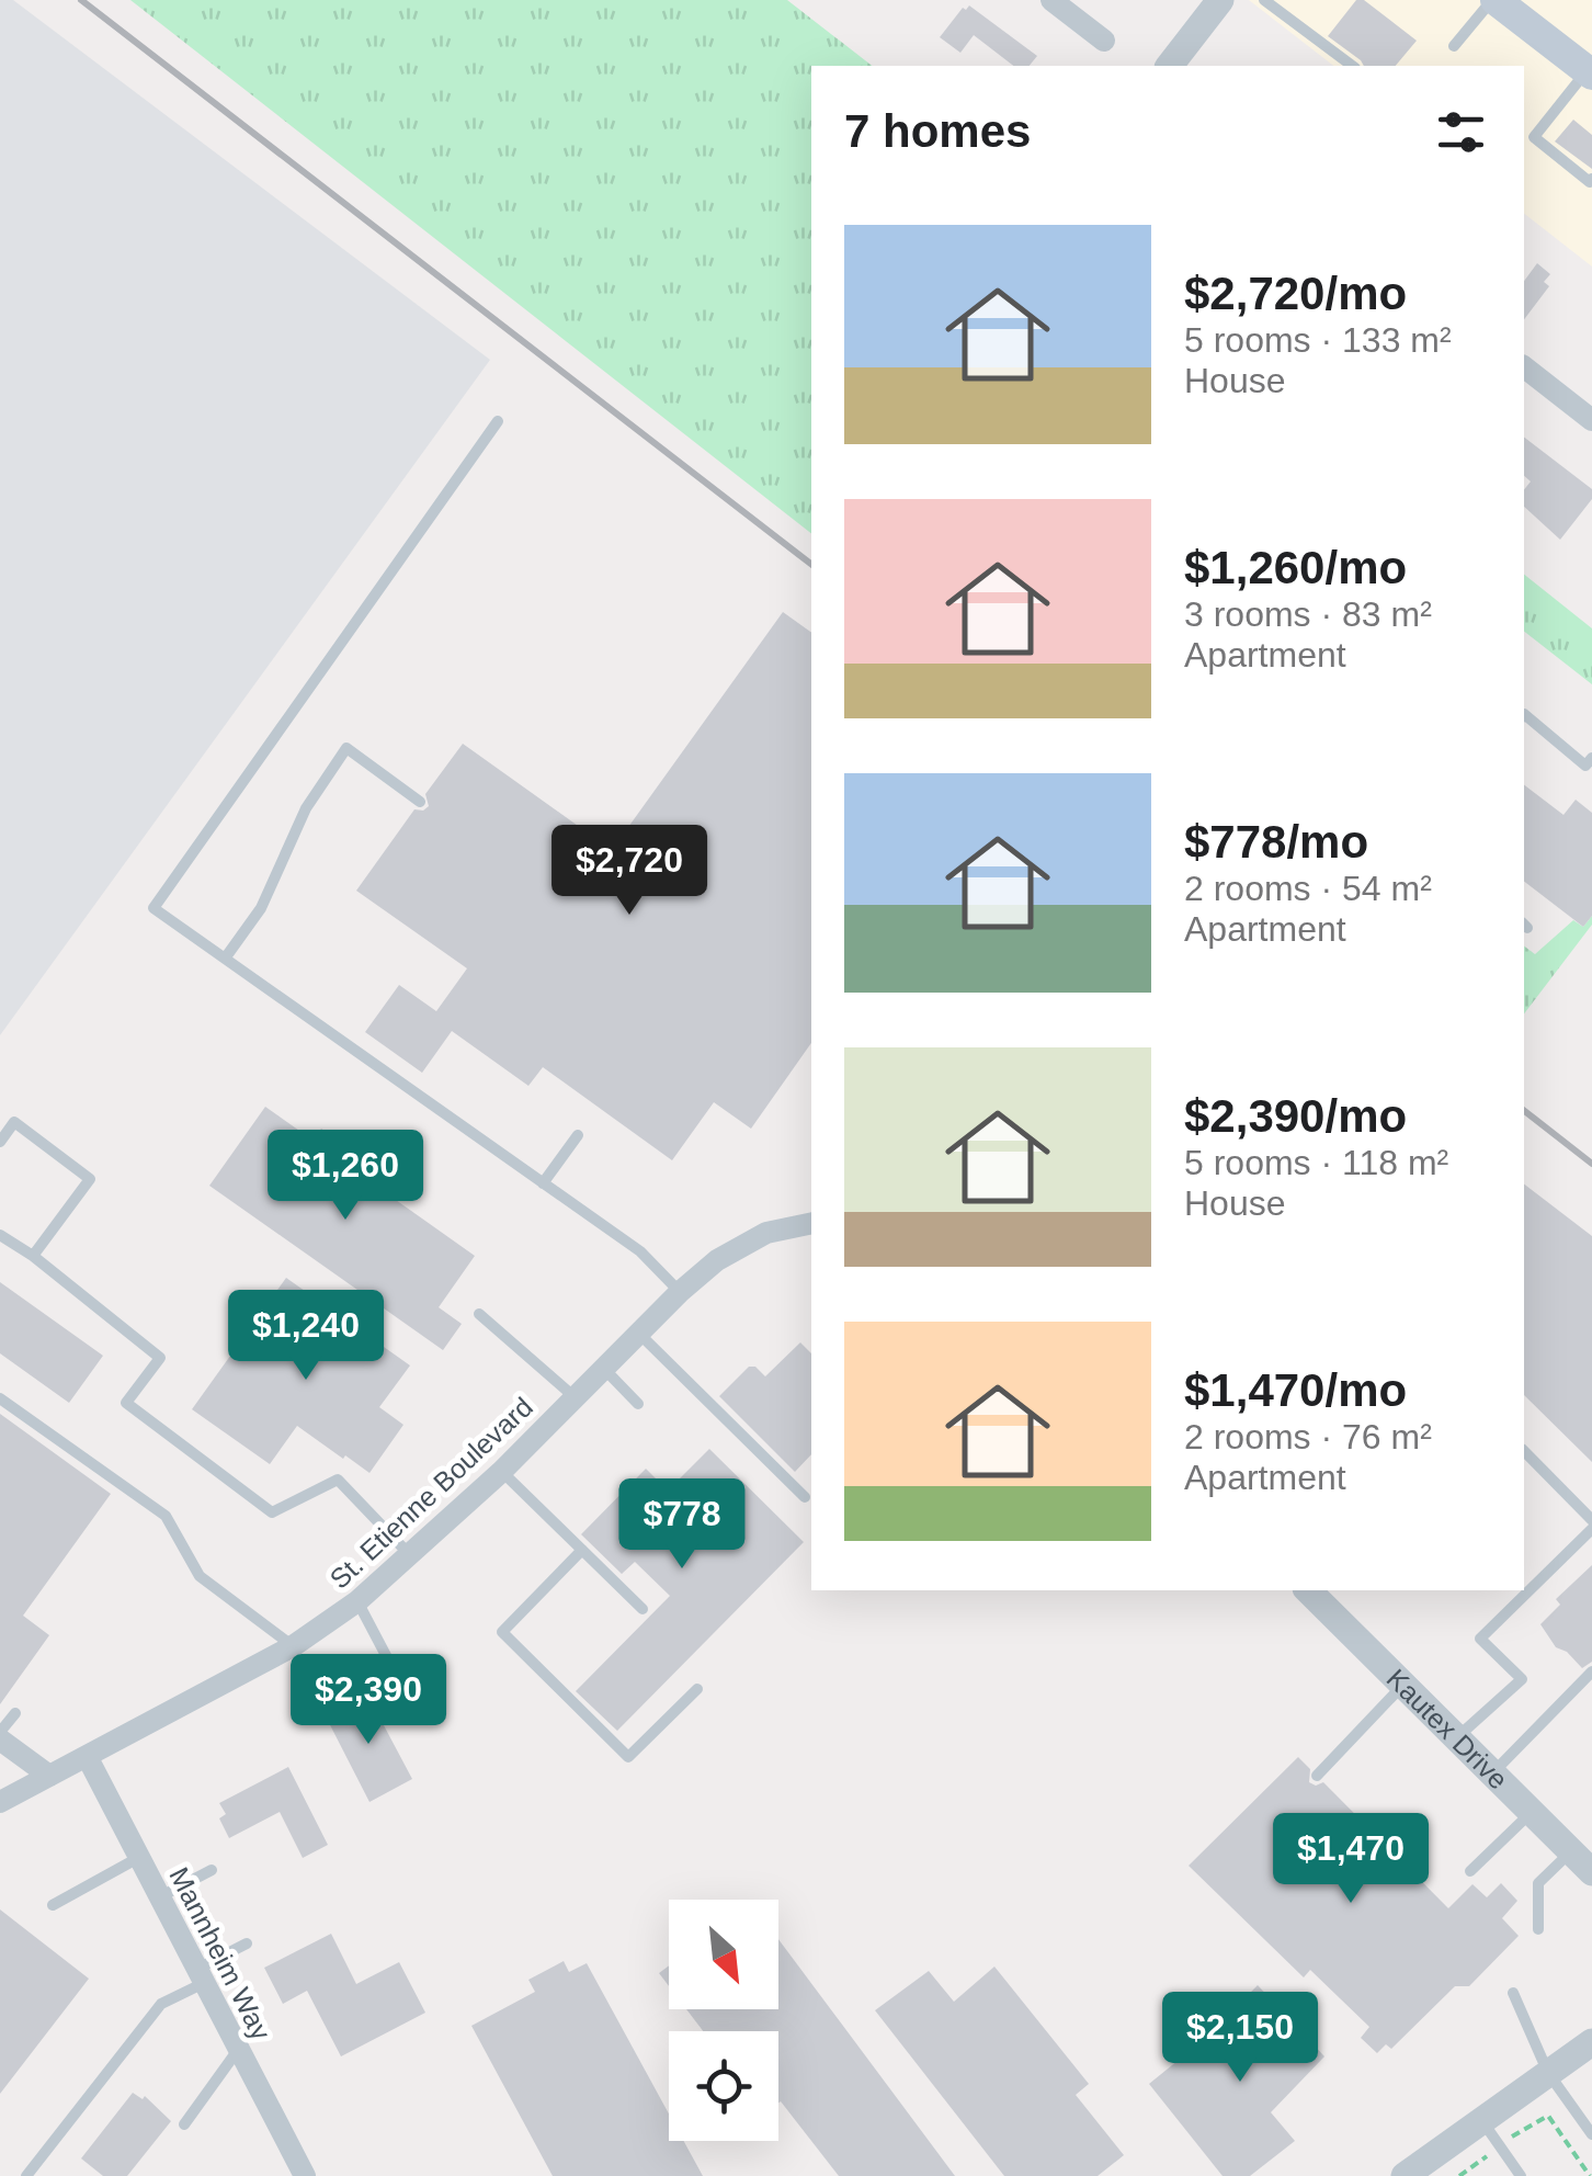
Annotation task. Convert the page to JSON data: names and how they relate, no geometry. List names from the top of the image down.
{
  "streets": {
    "street": ["St. Etienne Boulevard", "Kautex Drive", "Mannheim Way"]
  },
  "crossings": [
    ["St. Etienne Boulevard", "Mannheim Way"]
  ],
  "north": "bottom right",
  "page": {
    "heading": "7 homes",
    "list": [
      {
        "name": "$2,720/mo",
        "note": "5 rooms · 133 m² · House"
      },
      {
        "name": "$1,260/mo",
        "note": "3 rooms · 83 m² · Apartment"
      },
      {
        "name": "$778/mo",
        "note": "2 rooms · 54 m² · Apartment"
      },
      {
        "name": "$2,390/mo",
        "note": "5 rooms · 118 m² · House"
      },
      {
        "name": "$1,470/mo",
        "note": "2 rooms · 76 m² · Apartment"
      }
    ],
    "price": [
      "$2,720",
      "$1,260",
      "$1,240",
      "$778",
      "$2,390",
      "$1,470",
      "$2,150"
    ]
  }
}
